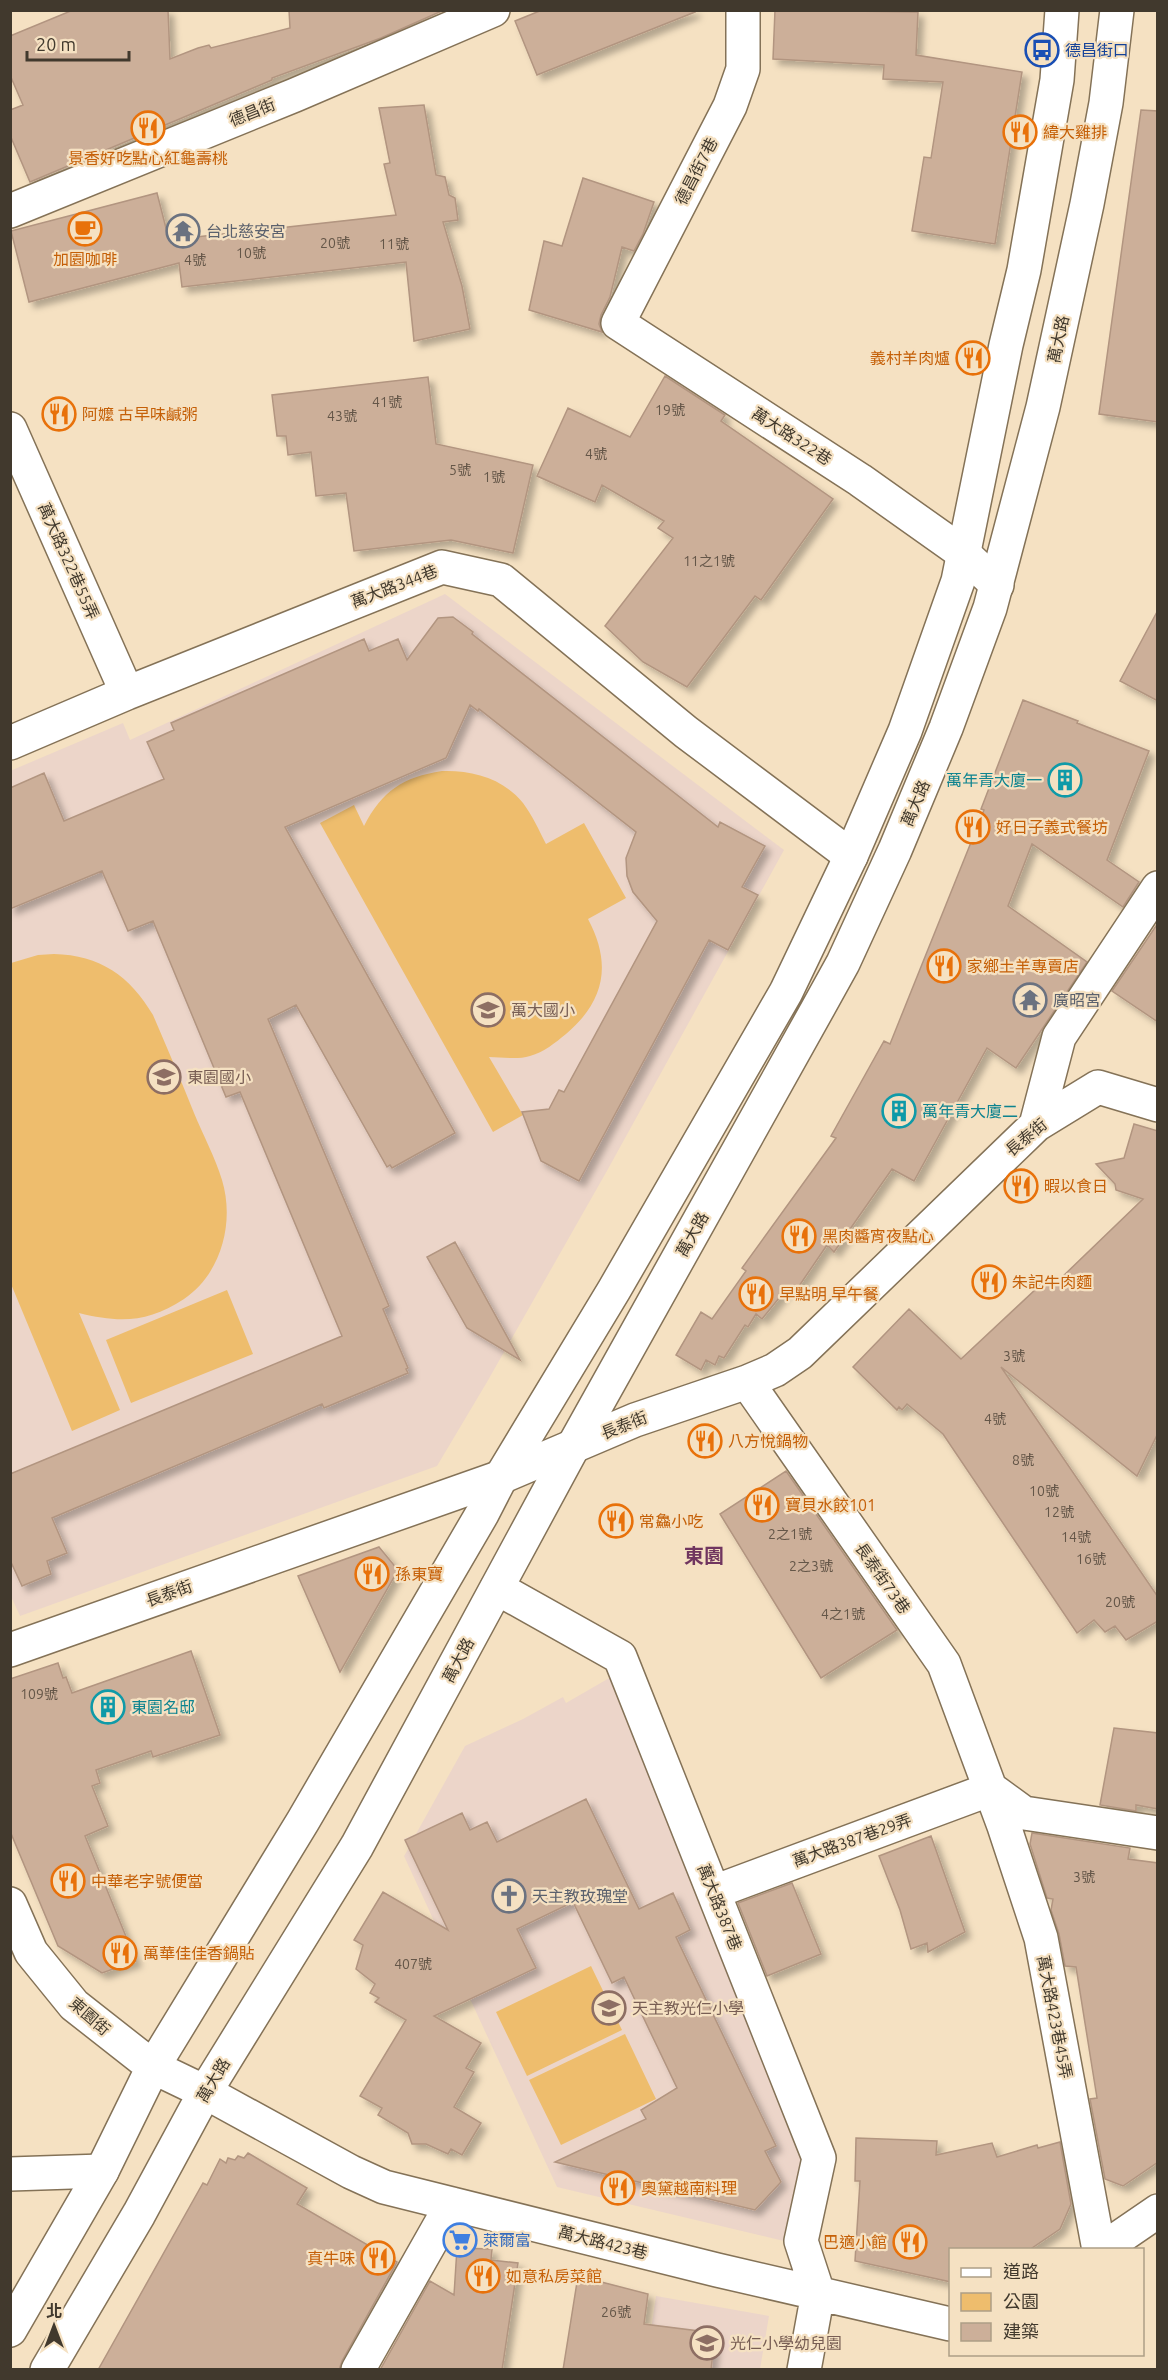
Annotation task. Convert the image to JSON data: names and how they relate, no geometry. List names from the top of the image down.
{
  "streets": {
    "street": [
      "德昌街",
      "德昌街7巷",
      "萬大路",
      "萬大路322巷",
      "萬大路322巷55弄",
      "萬大路344巷",
      "長泰街",
      "長泰街73巷",
      "萬大路387巷29弄",
      "萬大路387巷",
      "東園街",
      "萬大路423巷45弄",
      "萬大路423巷"
    ]
  },
  "crossings": [
    ["德昌街7巷", "萬大路322巷"],
    ["萬大路", "萬大路322巷"],
    ["萬大路", "長泰街"],
    ["萬大路", "萬大路387巷"],
    ["萬大路", "東園街"],
    ["萬大路", "萬大路423巷"],
    ["萬大路322巷55弄", "萬大路344巷"],
    ["長泰街", "長泰街73巷"],
    ["長泰街73巷", "萬大路387巷29弄"],
    ["長泰街73巷", "萬大路423巷45弄"],
    ["萬大路387巷29弄", "萬大路387巷"],
    ["萬大路387巷29弄", "萬大路423巷45弄"],
    ["萬大路387巷", "萬大路423巷"],
    ["東園街", "萬大路423巷"]
  ],
  "districts": ["東園"],
  "places": {
    "bus stop": ["德昌街口"],
    "restaurant": [
      "景香好吃點心紅龜壽桃",
      "緯大雞排",
      "義村羊肉爐",
      "阿嬤 古早味鹹粥",
      "好日子義式餐坊",
      "家鄉土羊專賣店",
      "暇以食日",
      "黑肉醬宵夜點心",
      "朱記牛肉麵",
      "早點明 早午餐",
      "八方悅鍋物",
      "寶貝水餃101",
      "常鱻小吃",
      "孫東寶",
      "中華老字號便當",
      "萬華佳佳香鍋貼",
      "奧黛越南料理",
      "巴適小館",
      "真牛味",
      "如意私房菜館"
    ],
    "cafe": ["加園咖啡"],
    "temple": ["台北慈安宮", "廣昭宮"],
    "building": ["萬年青大廈一", "萬年青大廈二", "東園名邸"],
    "school or university": [
      "萬大國小",
      "東園國小",
      "天主教光仁小學",
      "光仁小學幼兒園"
    ],
    "church": ["天主教玫瑰堂"],
    "supermarket": ["萊爾富"]
  },
  "house_numbers": [
    "20號",
    "11號",
    "10號",
    "4號",
    "41號",
    "19號",
    "43號",
    "4號",
    "5號",
    "1號",
    "11之1號",
    "3號",
    "4號",
    "8號",
    "10號",
    "12號",
    "2之1號",
    "14號",
    "16號",
    "2之3號",
    "20號",
    "4之1號",
    "109號",
    "3號",
    "407號",
    "26號"
  ],
  "legend": ["道路", "公園", "建築"],
  "scale_bar": "20 m",
  "north": "top"
}
